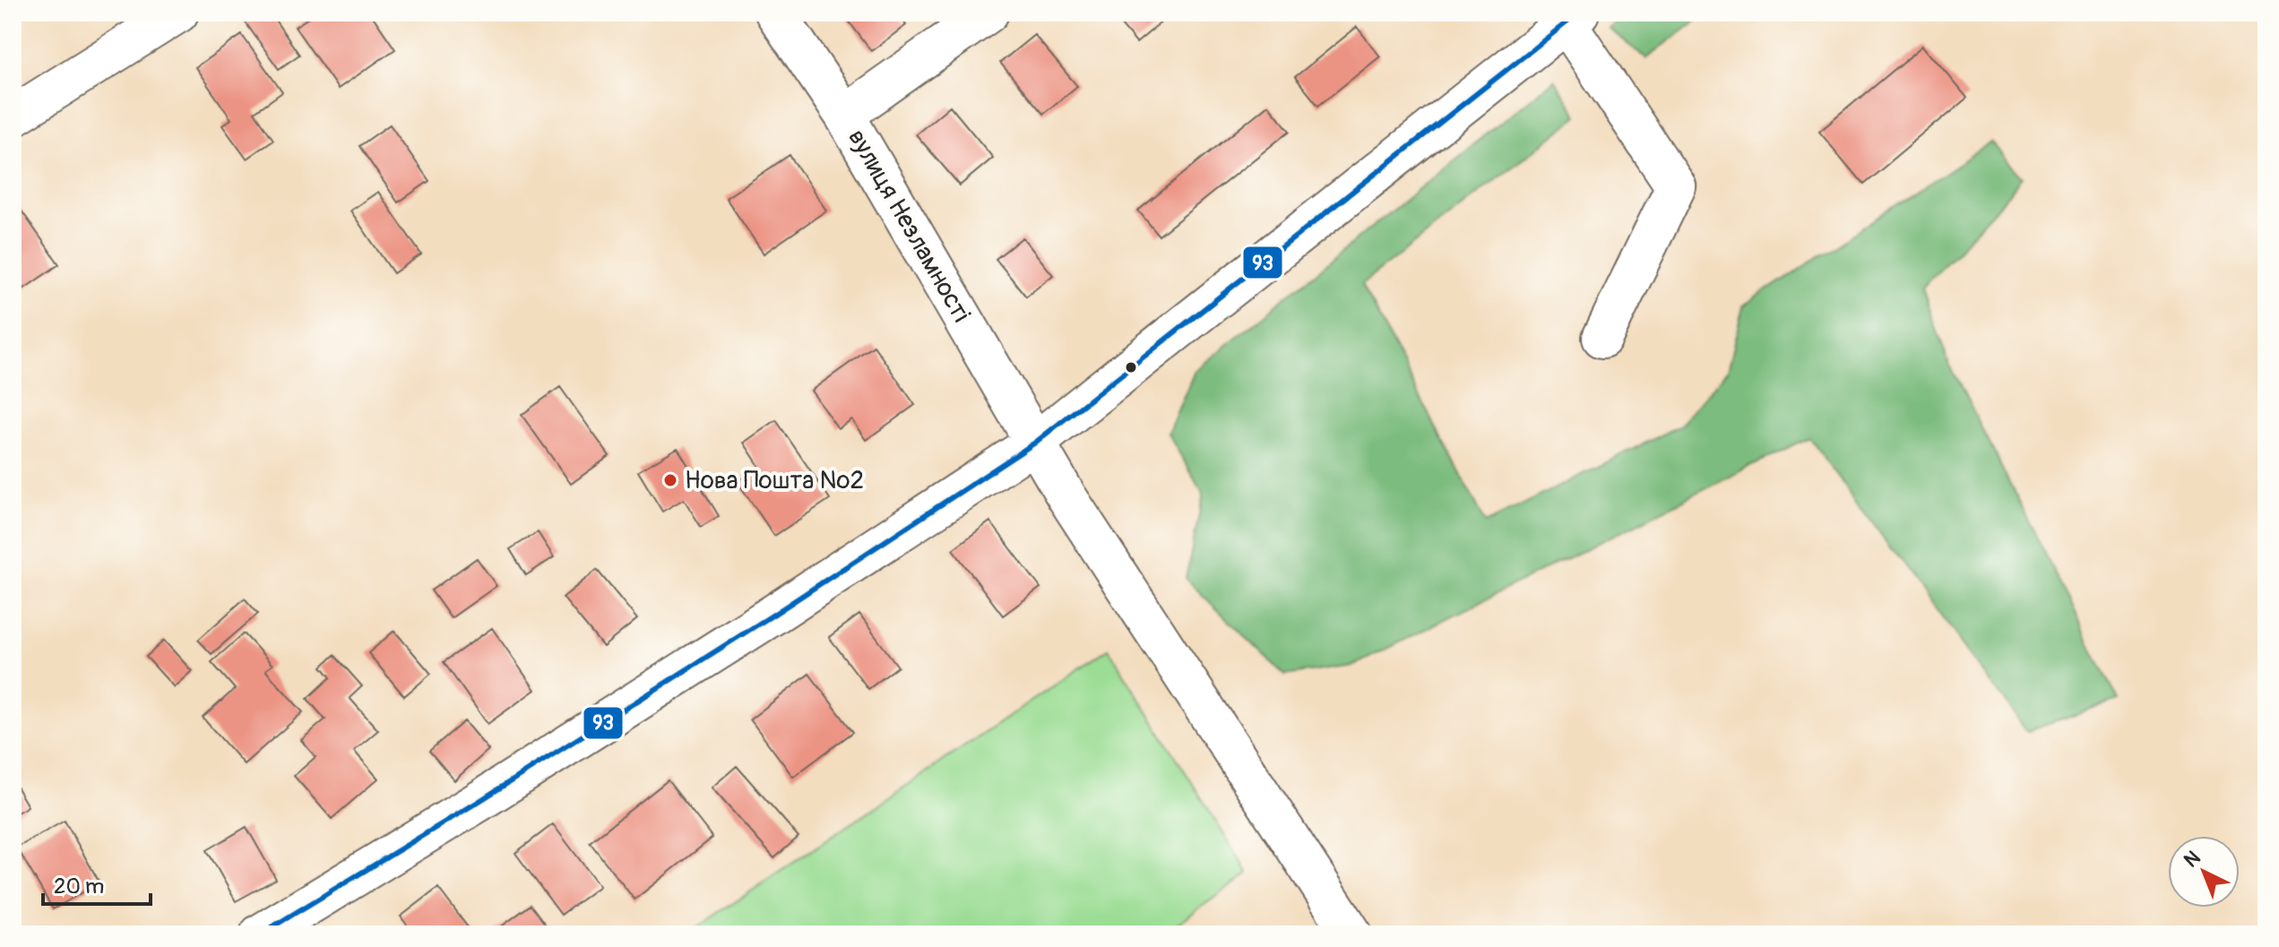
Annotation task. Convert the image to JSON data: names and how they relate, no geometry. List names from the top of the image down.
{
  "streets": {
    "street": ["вулиця Незламності"]
  },
  "places": ["Нова Пошта №2"],
  "lines": ["transit line 93"],
  "scale_bar": "20 m",
  "north": "top left"
}
